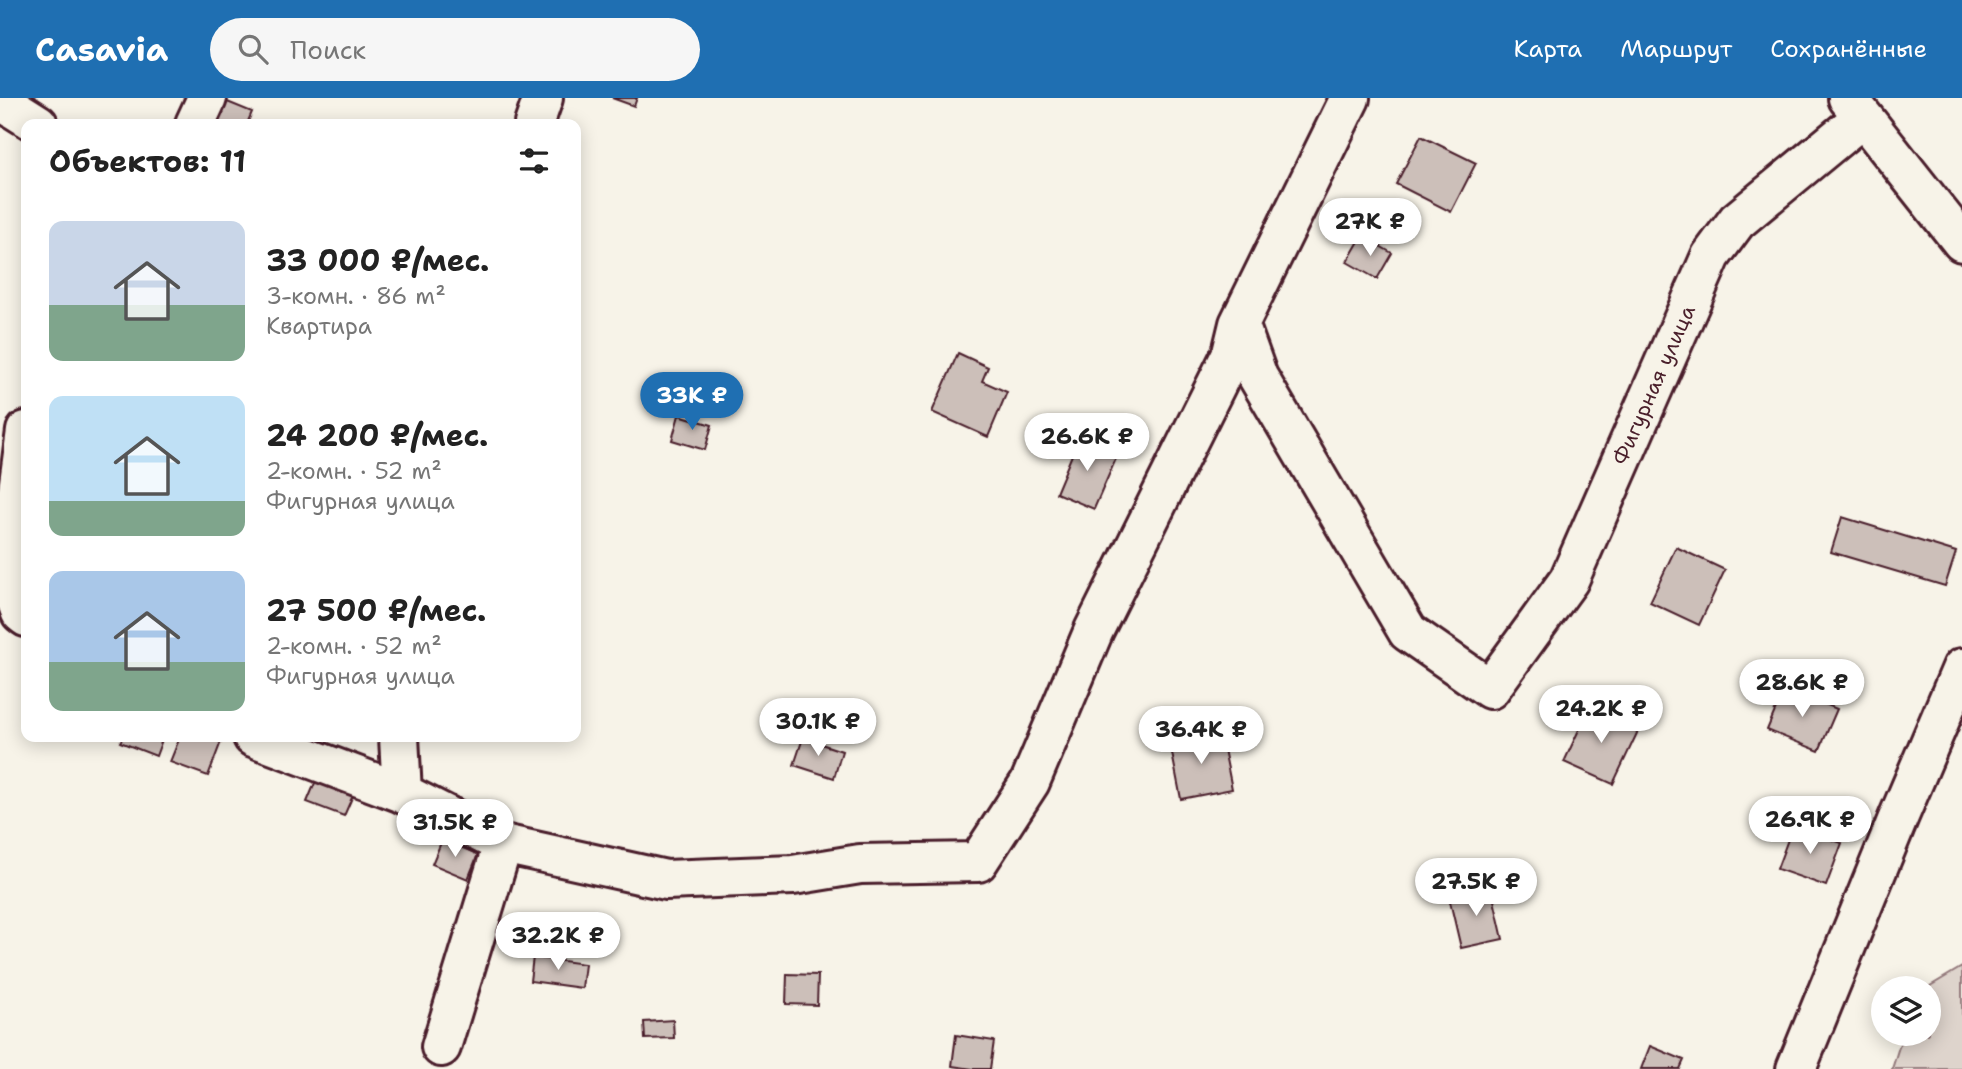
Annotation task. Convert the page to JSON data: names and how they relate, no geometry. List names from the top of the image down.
{
  "streets": {
    "street": ["Фигурная улица"]
  },
  "page": {
    "header": "Casavia",
    "search": "Поиск",
    "nav": ["Карта", "Маршрут", "Сохранённые"],
    "heading": "Объектов: 11",
    "price": [
      "27K ₽",
      "33K ₽",
      "26.6K ₽",
      "28.6K ₽",
      "24.2K ₽",
      "30.1K ₽",
      "36.4K ₽",
      "26.9K ₽",
      "31.5K ₽",
      "27.5K ₽",
      "32.2K ₽"
    ],
    "list": [
      {
        "name": "33 000 ₽/мес.",
        "note": "3-комн. · 86 m² · Квартира"
      },
      {
        "name": "24 200 ₽/мес.",
        "note": "2-комн. · 52 m² · Фигурная улица"
      },
      {
        "name": "27 500 ₽/мес.",
        "note": "2-комн. · 52 m² · Фигурная улица"
      }
    ]
  }
}
